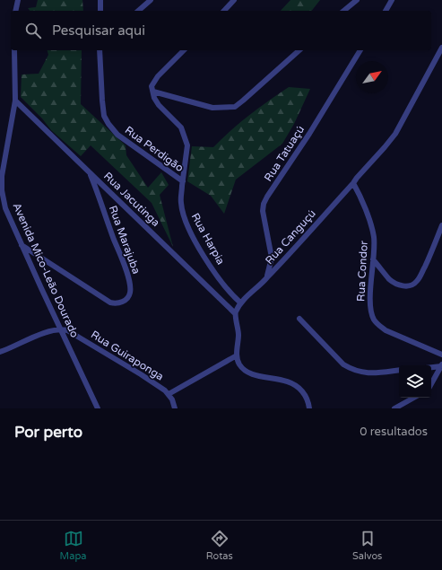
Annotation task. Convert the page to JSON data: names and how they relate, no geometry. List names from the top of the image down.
{
  "streets": {
    "street": [
      "Rua Perdigão",
      "Rua Tatuaçú",
      "Rua Jacutinga",
      "Rua Canguçú",
      "Rua Harpia",
      "Rua Marajuba",
      "Avenida Mico-Leão Dourado",
      "Rua Condor",
      "Rua Guiraponga"
    ]
  },
  "crossings": [
    ["Rua Perdigão", "Rua Harpia"],
    ["Rua Tatuaçú", "Rua Canguçú"],
    ["Rua Jacutinga", "Rua Marajuba"],
    ["Rua Jacutinga", "Avenida Mico-Leão Dourado"],
    ["Rua Canguçú", "Rua Harpia"],
    ["Rua Canguçú", "Rua Condor"],
    ["Rua Marajuba", "Avenida Mico-Leão Dourado"],
    ["Avenida Mico-Leão Dourado", "Rua Guiraponga"]
  ],
  "north": "top right",
  "page": {
    "search": "Pesquisar aqui",
    "heading": ["Por perto", "0 resultados"],
    "nav": ["Mapa", "Rotas", "Salvos"]
  }
}
